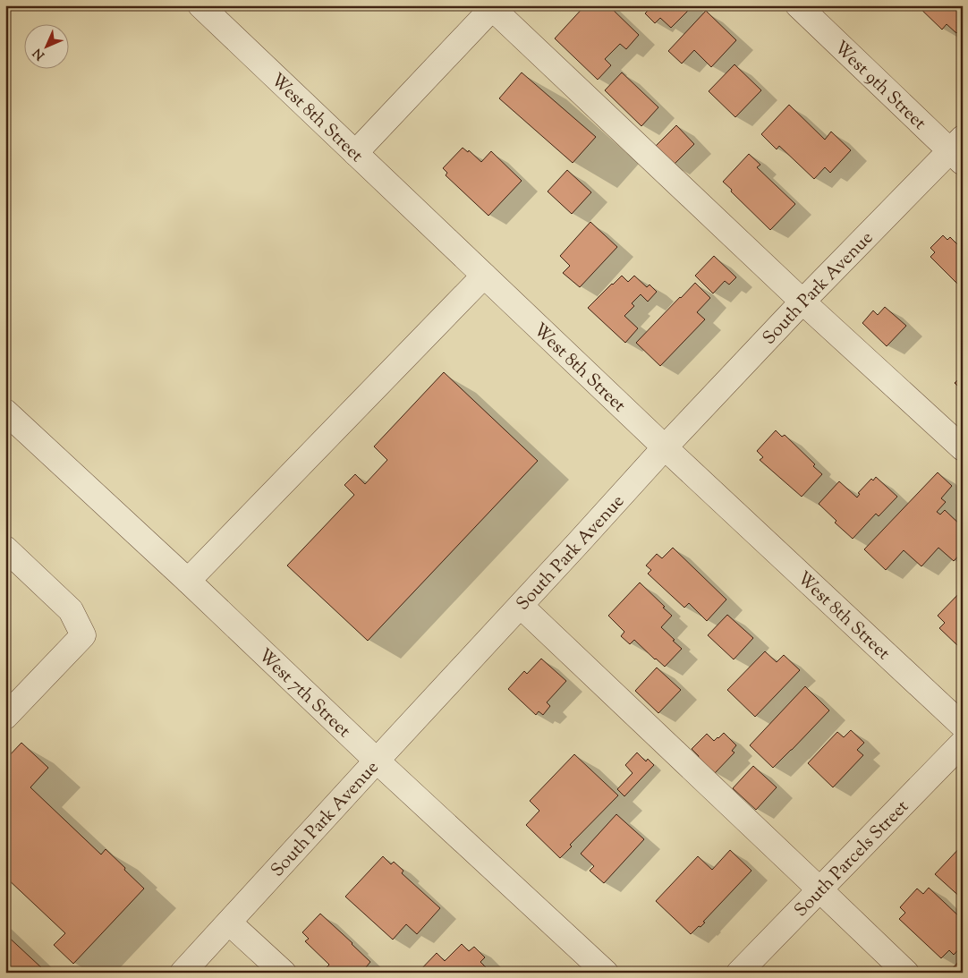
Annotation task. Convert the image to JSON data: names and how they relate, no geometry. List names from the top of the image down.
{
  "streets": {
    "street": [
      "West 9th Street",
      "West 8th Street",
      "South Park Avenue",
      "West 7th Street",
      "South Parcels Street"
    ]
  },
  "crossings": [
    ["West 9th Street", "South Park Avenue"],
    ["West 8th Street", "South Park Avenue"],
    ["South Park Avenue", "West 7th Street"]
  ],
  "north": "bottom left"
}
